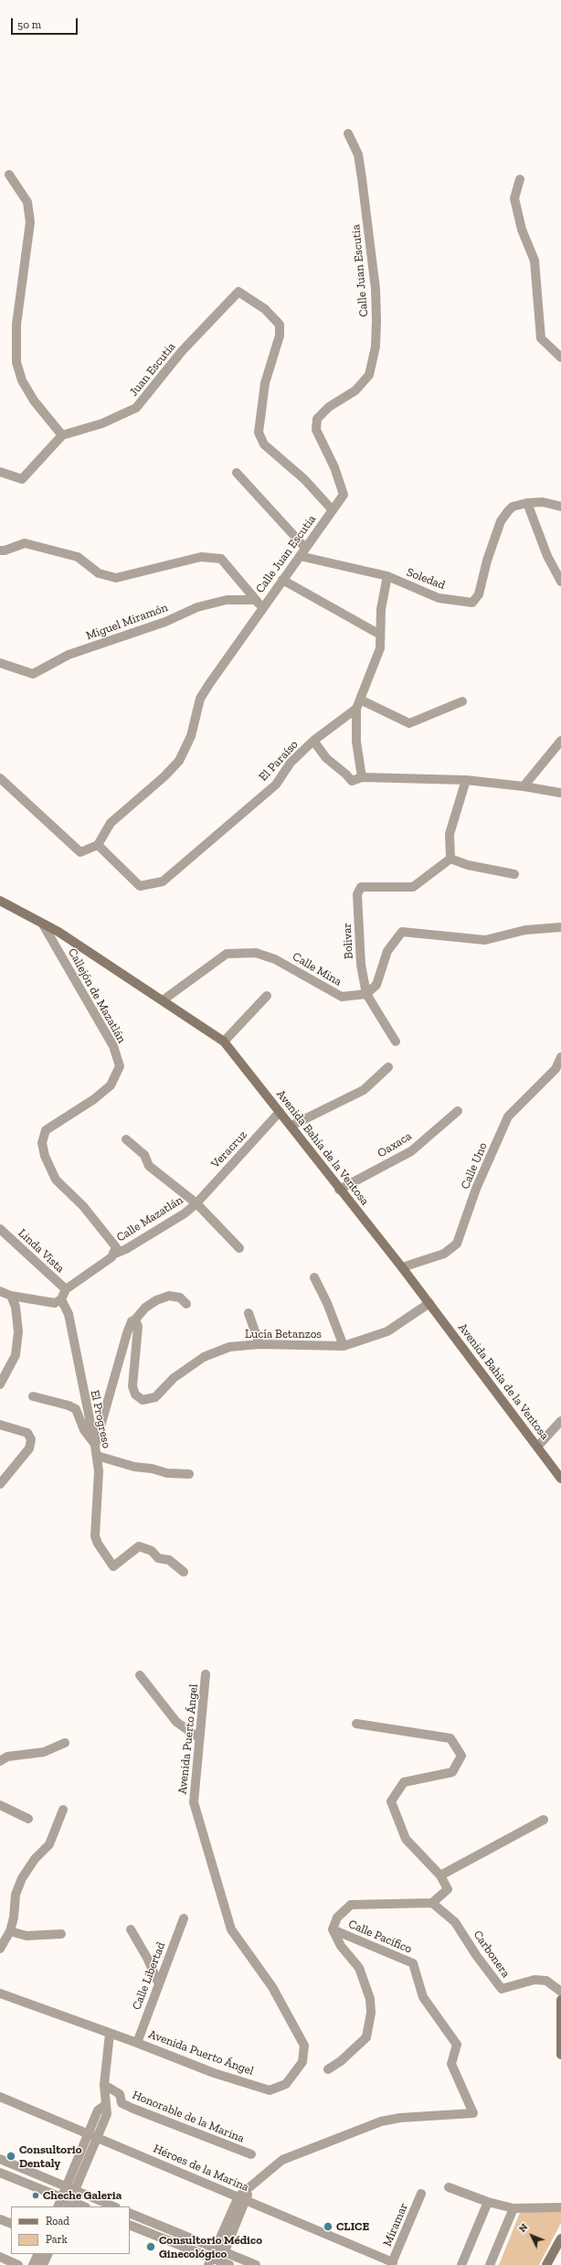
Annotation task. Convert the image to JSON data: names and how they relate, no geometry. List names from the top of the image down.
{
  "streets": {
    "main road": ["Avenida Bahía de la Ventosa"],
    "street": [
      "Calle Juan Escutia",
      "Juan Escutia",
      "Soledad",
      "Miguel Miramón",
      "El Paraíso",
      "Bolivar",
      "Calle Mina",
      "Callejón de Mazatlán",
      "Oaxaca",
      "Veracruz",
      "Calle Uno",
      "Calle Mazatlán",
      "Linda Vista",
      "Lucía Betanzos",
      "El Progreso",
      "Avenida Puerto Ángel",
      "Calle Pacífico",
      "Carbonera",
      "Calle Libertad",
      "Honorable de la Marina",
      "Héroes de la Marina",
      "Miramar"
    ]
  },
  "crossings": [
    ["Calle Juan Escutia", "Juan Escutia"],
    ["Calle Juan Escutia", "Soledad"],
    ["Calle Juan Escutia", "El Paraíso"],
    ["Bolivar", "Calle Mina"],
    ["Calle Mina", "Avenida Bahía de la Ventosa"],
    ["Callejón de Mazatlán", "Avenida Bahía de la Ventosa"],
    ["Callejón de Mazatlán", "Calle Mazatlán"],
    ["Oaxaca", "Avenida Bahía de la Ventosa"],
    ["Avenida Bahía de la Ventosa", "Veracruz"],
    ["Avenida Bahía de la Ventosa", "Calle Uno"],
    ["Avenida Bahía de la Ventosa", "Lucía Betanzos"],
    ["Veracruz", "Calle Mazatlán"],
    ["Calle Mazatlán", "Linda Vista"],
    ["Calle Mazatlán", "El Progreso"],
    ["Avenida Puerto Ángel", "Calle Libertad"],
    ["Calle Pacífico", "Carbonera"],
    ["Calle Pacífico", "Héroes de la Marina"],
    ["Héroes de la Marina", "Miramar"]
  ],
  "places": [
    "Consultorio Dentaly",
    "Cheche Galeria",
    "CLICE",
    "Consultorio Médico Ginecológico"
  ],
  "legend": ["Road", "Park"],
  "scale_bar": "50 m",
  "north": "top left"
}
